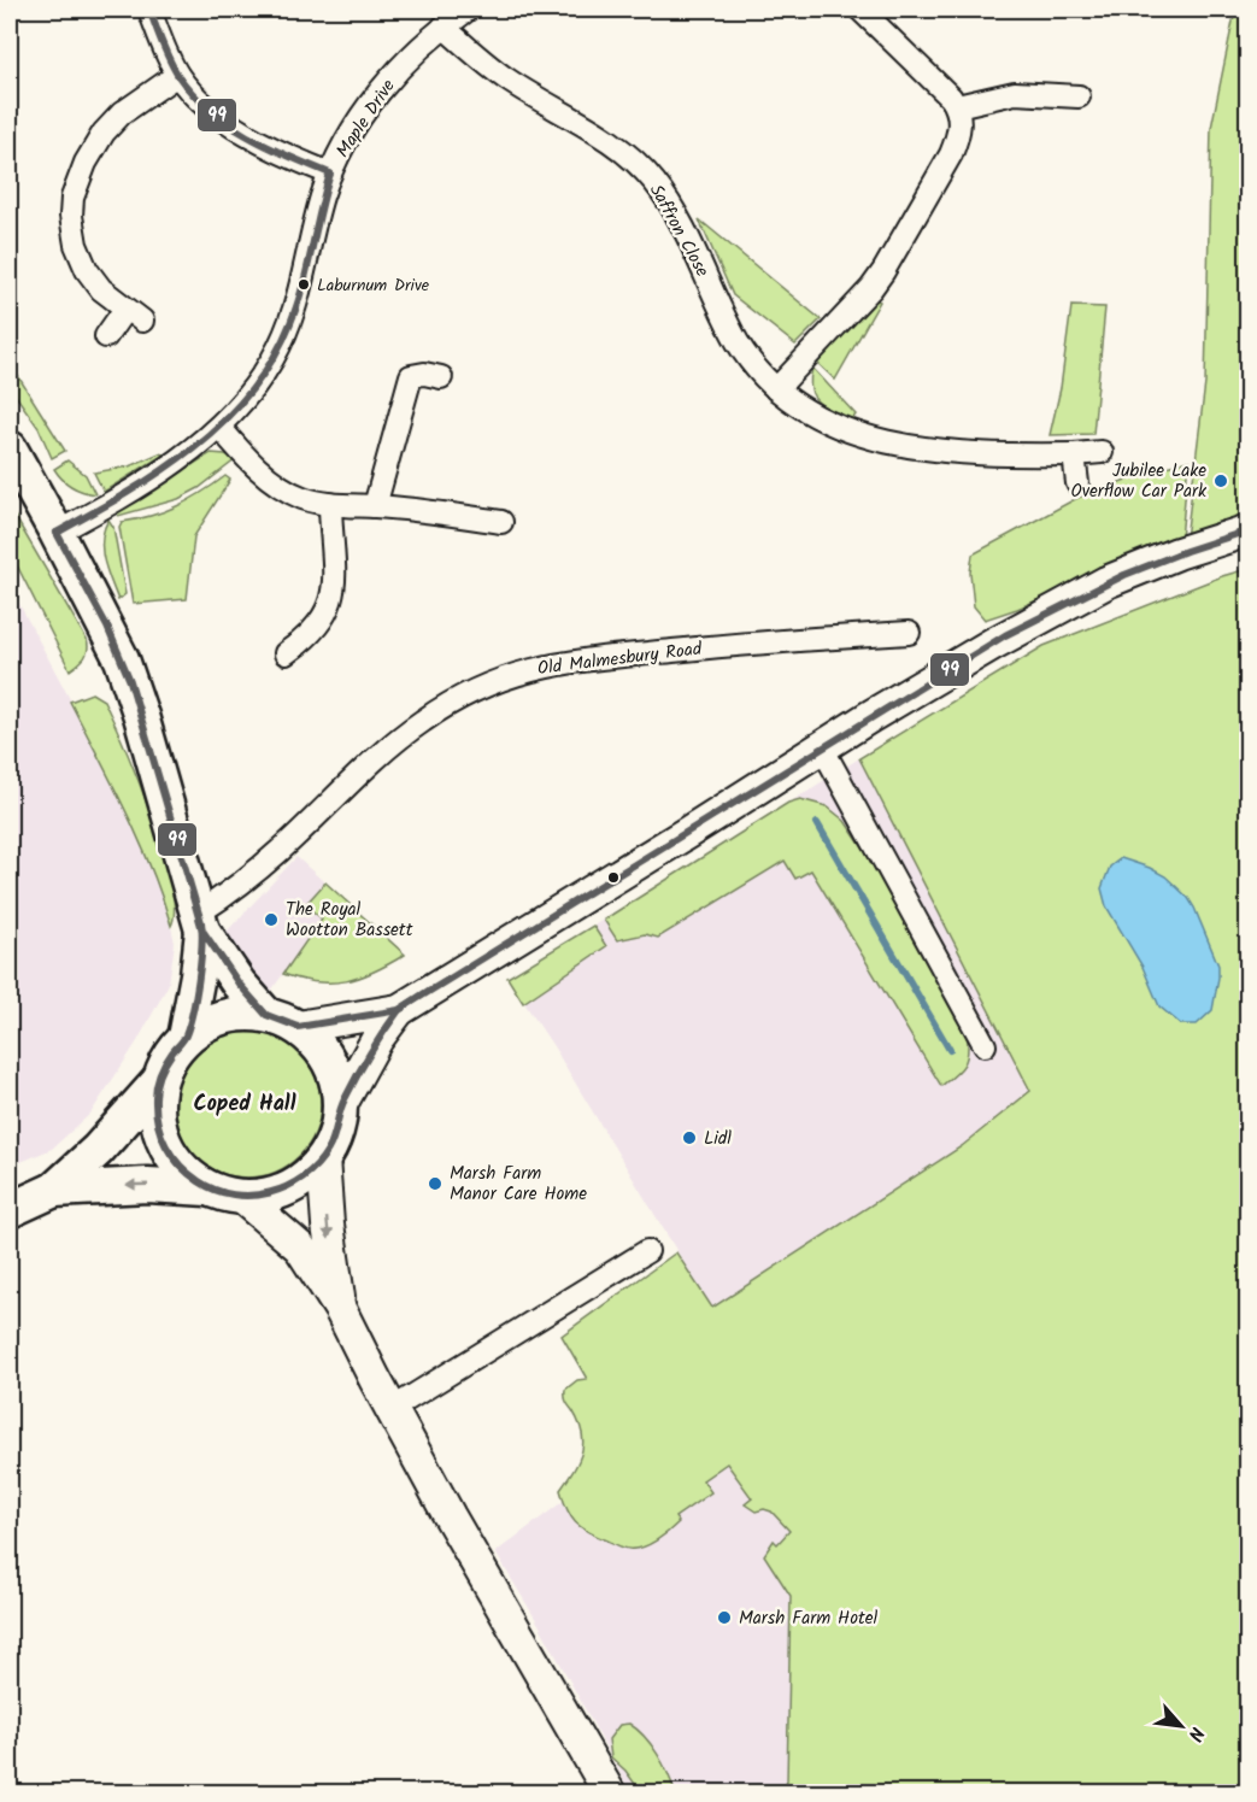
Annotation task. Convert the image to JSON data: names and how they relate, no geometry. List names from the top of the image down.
{
  "streets": {
    "street": ["Maple Drive", "Saffron Close", "Old Malmesbury Road"]
  },
  "crossings": [
    ["Maple Drive", "Saffron Close"]
  ],
  "districts": ["Coped Hall"],
  "places": [
    "Laburnum Drive",
    "Jubilee Lake Overflow Car Park",
    "The Royal Wootton Bassett",
    "Lidl",
    "Marsh Farm Manor Care Home",
    "Marsh Farm Hotel"
  ],
  "lines": ["transit line 99"],
  "north": "bottom right"
}
